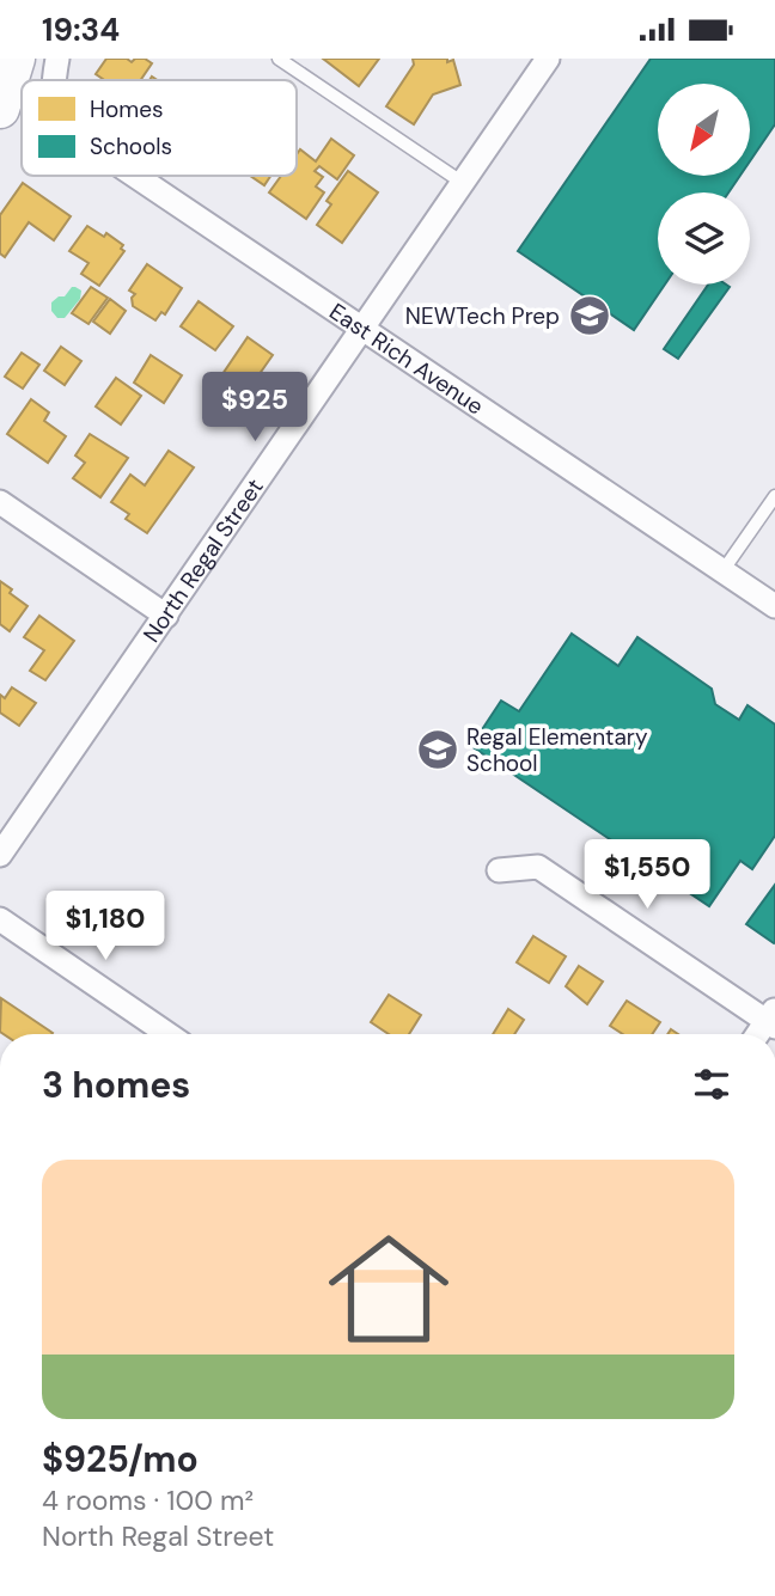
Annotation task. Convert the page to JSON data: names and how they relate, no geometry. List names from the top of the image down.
{
  "streets": {
    "street": ["East Rich Avenue", "North Regal Street"]
  },
  "crossings": [
    ["East Rich Avenue", "North Regal Street"]
  ],
  "places": {
    "school or university": ["NEWTech Prep", "Regal Elementary School"]
  },
  "legend": ["Homes", "Schools"],
  "north": "bottom left",
  "page": {
    "status": "19:34",
    "price": ["$925", "$1,550", "$1,180"],
    "heading": "3 homes",
    "list": [
      {
        "name": "$925/mo",
        "note": "4 rooms · 100 m² · North Regal Street"
      }
    ]
  }
}
